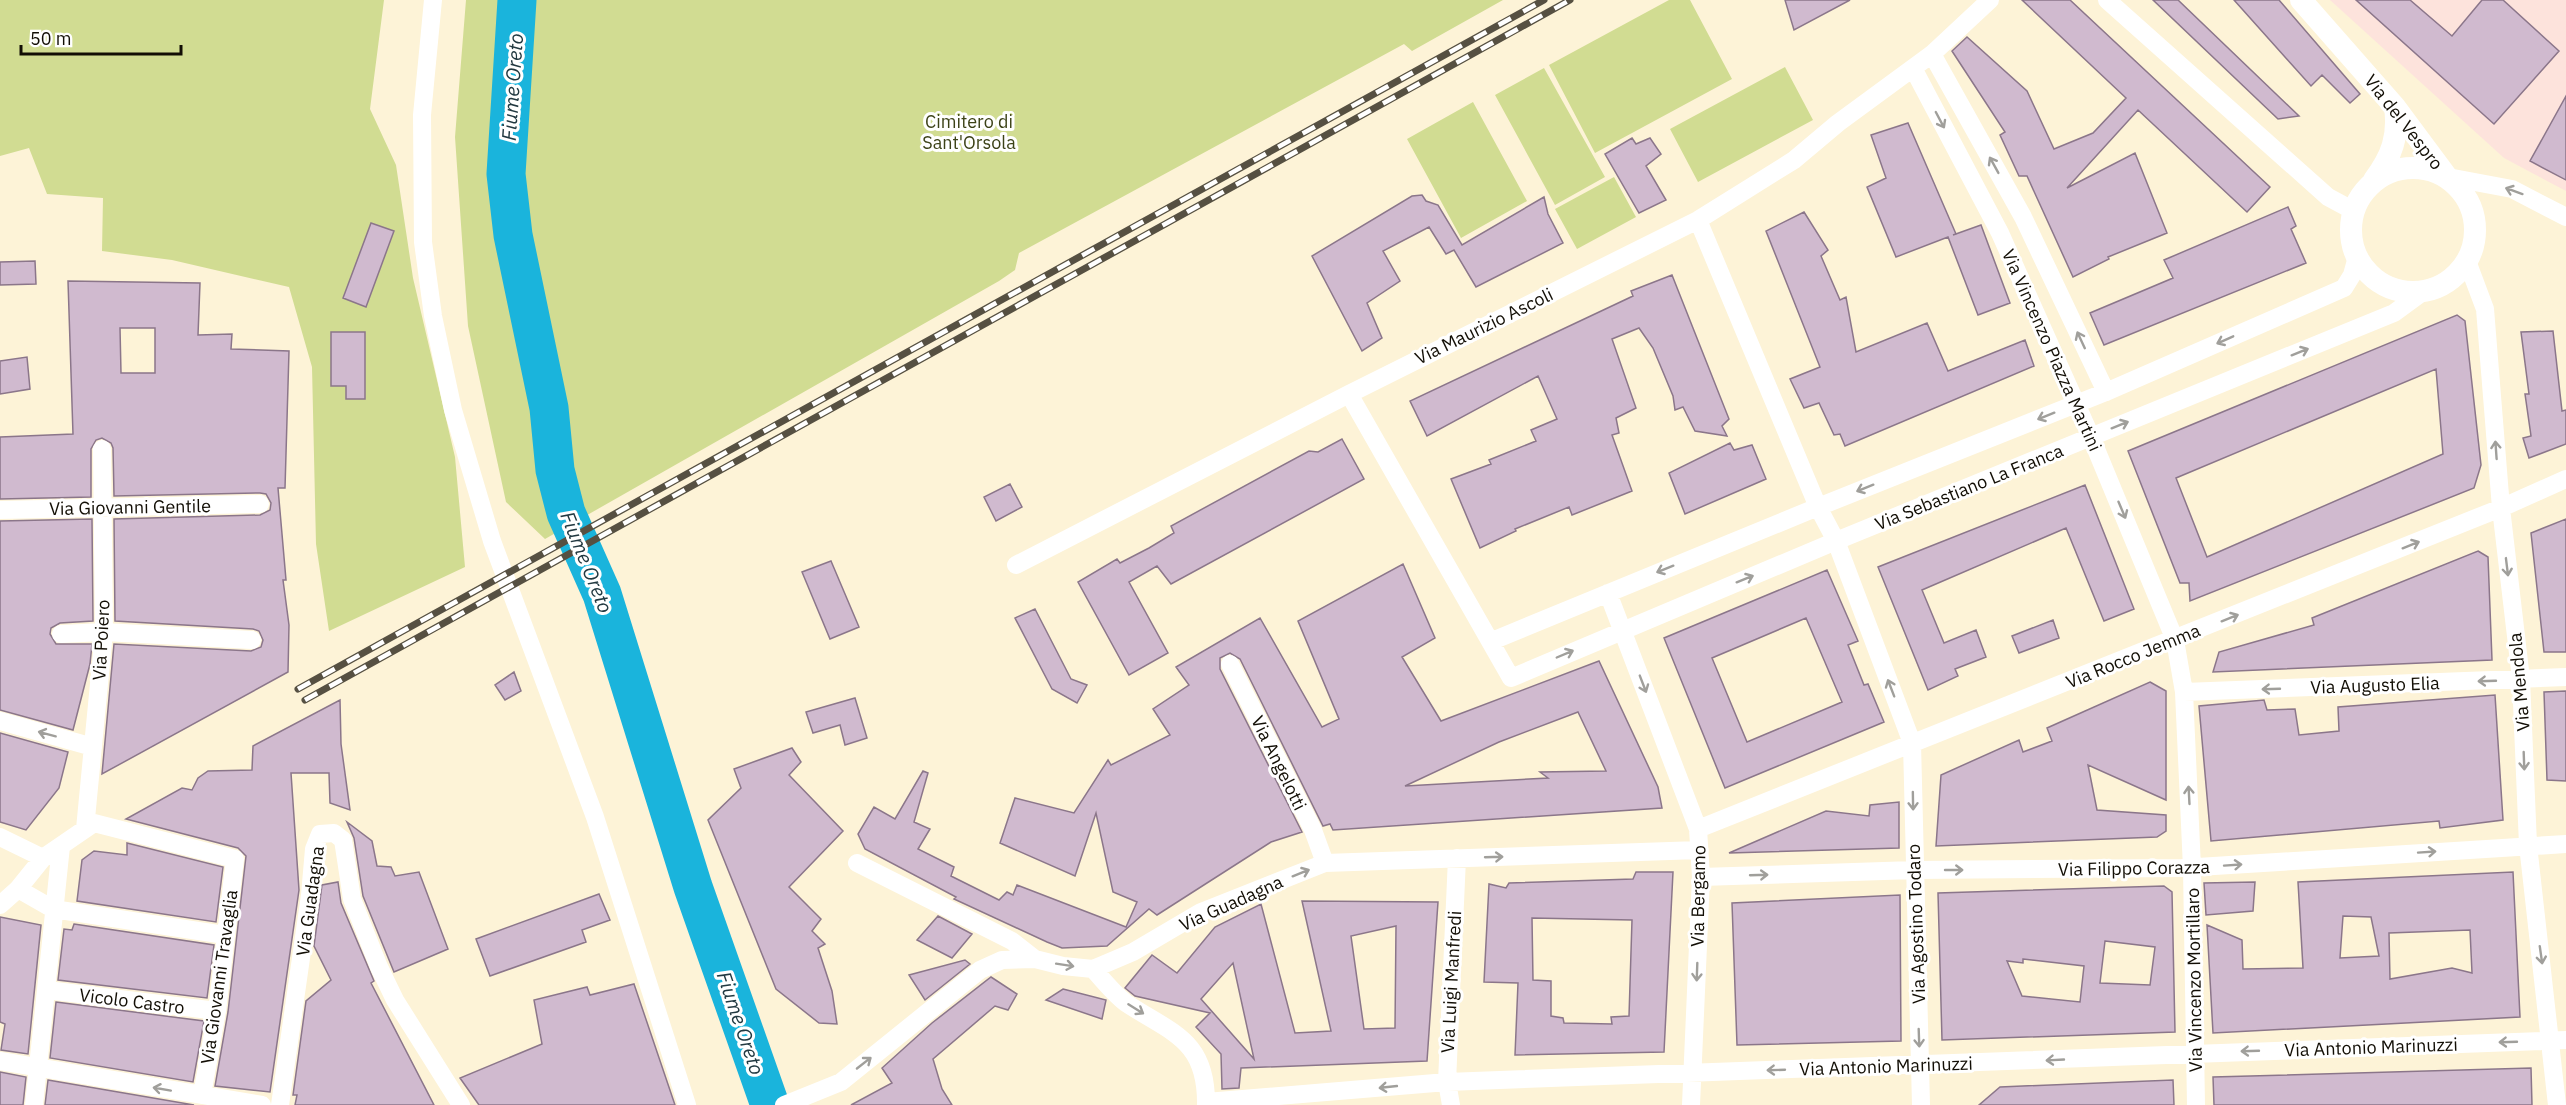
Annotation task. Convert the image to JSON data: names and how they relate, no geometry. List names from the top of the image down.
{
  "streets": {
    "street": [
      "Via del Vespro",
      "Via Maurizio Ascoli",
      "Via Vincenzo Piazza Martini",
      "Via Sebastiano La Franca",
      "Via Giovanni Gentile",
      "Via Poiero",
      "Via Rocco Jemma",
      "Via Mendola",
      "Via Augusto Elia",
      "Via Angelotti",
      "Via Filippo Corazza",
      "Via Bergamo",
      "Via Guadagna",
      "Via Agostino Todaro",
      "Via Giovanni Travaglia",
      "Via Vincenzo Mortillaro",
      "Via Luigi Manfredi",
      "Vicolo Castro",
      "Via Antonio Marinuzzi"
    ]
  },
  "crossings": [
    ["Via del Vespro", "Via Sebastiano La Franca"],
    ["Via del Vespro", "Via Mendola"],
    ["Via Maurizio Ascoli", "Via Vincenzo Piazza Martini"],
    ["Via Maurizio Ascoli", "Via Agostino Todaro"],
    ["Via Vincenzo Piazza Martini", "Via Sebastiano La Franca"],
    ["Via Vincenzo Piazza Martini", "Via Rocco Jemma"],
    ["Via Vincenzo Piazza Martini", "Via Vincenzo Mortillaro"],
    ["Via Sebastiano La Franca", "Via Mendola"],
    ["Via Sebastiano La Franca", "Via Bergamo"],
    ["Via Sebastiano La Franca", "Via Agostino Todaro"],
    ["Via Giovanni Gentile", "Via Poiero"],
    ["Via Poiero", "Via Giovanni Travaglia"],
    ["Via Rocco Jemma", "Via Mendola"],
    ["Via Rocco Jemma", "Via Bergamo"],
    ["Via Rocco Jemma", "Via Agostino Todaro"],
    ["Via Rocco Jemma", "Via Vincenzo Mortillaro"],
    ["Via Mendola", "Via Augusto Elia"],
    ["Via Mendola", "Via Filippo Corazza"],
    ["Via Mendola", "Via Antonio Marinuzzi"],
    ["Via Augusto Elia", "Via Vincenzo Mortillaro"],
    ["Via Angelotti", "Via Guadagna"],
    ["Via Filippo Corazza", "Via Bergamo"],
    ["Via Filippo Corazza", "Via Agostino Todaro"],
    ["Via Filippo Corazza", "Via Vincenzo Mortillaro"],
    ["Via Bergamo", "Via Guadagna"],
    ["Via Bergamo", "Via Antonio Marinuzzi"],
    ["Via Guadagna", "Via Luigi Manfredi"],
    ["Via Agostino Todaro", "Via Antonio Marinuzzi"],
    ["Via Giovanni Travaglia", "Vicolo Castro"],
    ["Via Vincenzo Mortillaro", "Via Antonio Marinuzzi"],
    ["Via Luigi Manfredi", "Via Antonio Marinuzzi"]
  ],
  "one_way": [
    "Via Rocco Jemma",
    "Via Augusto Elia",
    "Via Filippo Corazza",
    "Via Bergamo",
    "Via Guadagna",
    "Via Vincenzo Mortillaro",
    "Via Antonio Marinuzzi"
  ],
  "water": ["Fiume Oreto"],
  "parks": ["Cimitero di Sant'Orsola"],
  "scale_bar": "50 m"
}
